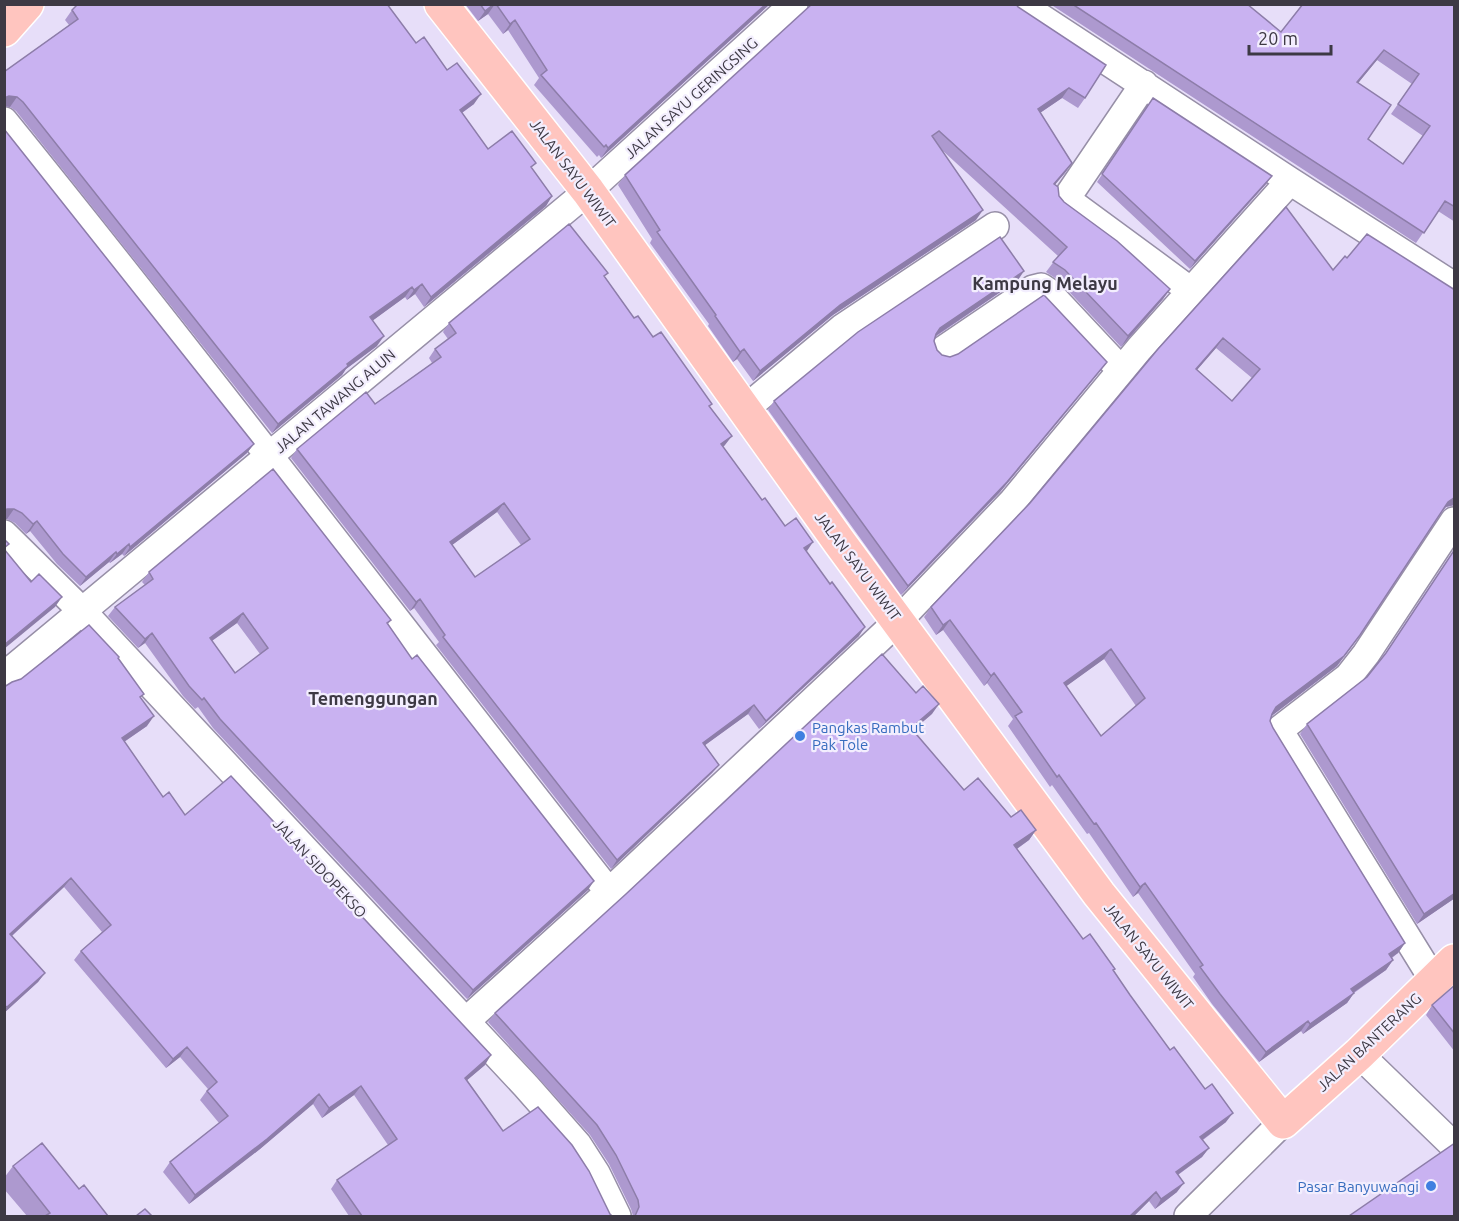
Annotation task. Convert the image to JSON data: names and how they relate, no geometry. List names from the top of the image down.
{
  "streets": {
    "main road": ["JALAN SAYU WIWIT", "JALAN BANTERANG"],
    "street": ["JALAN SAYU GERINGSING", "JALAN TAWANG ALUN", "JALAN SIDOPEKSO"]
  },
  "crossings": [
    ["JALAN SAYU GERINGSING", "JALAN SAYU WIWIT"],
    ["JALAN SAYU GERINGSING", "JALAN TAWANG ALUN"],
    ["JALAN SAYU WIWIT", "JALAN TAWANG ALUN"],
    ["JALAN SAYU WIWIT", "JALAN BANTERANG"],
    ["JALAN TAWANG ALUN", "JALAN SIDOPEKSO"]
  ],
  "districts": ["Kampung Melayu", "Temenggungan"],
  "places": ["Pangkas Rambut Pak Tole", "Pasar Banyuwangi"],
  "scale_bar": "20 m"
}
